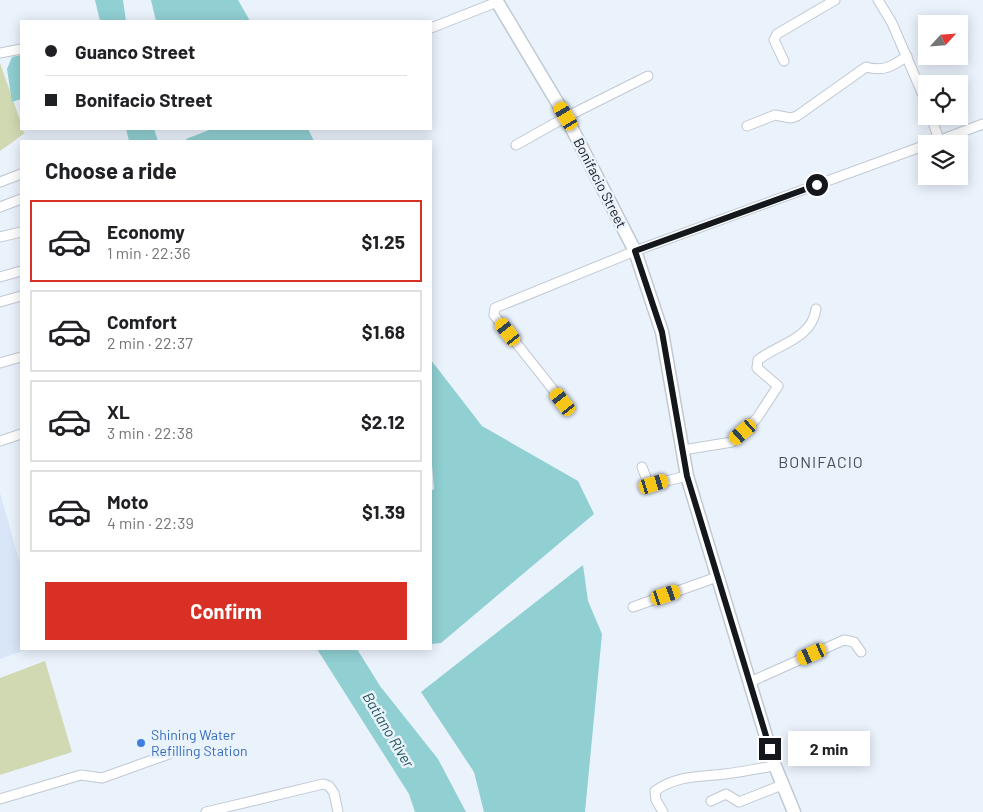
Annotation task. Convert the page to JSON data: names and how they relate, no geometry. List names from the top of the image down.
{
  "streets": {
    "street": ["Bonifacio Street"]
  },
  "districts": ["BONIFACIO"],
  "water": ["Batiano River"],
  "places": ["Shining Water Refilling Station"],
  "north": "top right",
  "page": {
    "banner": ["Guanco Street", "Bonifacio Street"],
    "heading": "Choose a ride",
    "list": [
      {
        "name": "Economy",
        "note": "1 min · 22:36",
        "value": "$1.25"
      },
      {
        "name": "Comfort",
        "note": "2 min · 22:37",
        "value": "$1.68"
      },
      {
        "name": "XL",
        "note": "3 min · 22:38",
        "value": "$2.12"
      },
      {
        "name": "Moto",
        "note": "4 min · 22:39",
        "value": "$1.39"
      }
    ],
    "buttons": "Confirm",
    "bubble": "2 min"
  }
}
